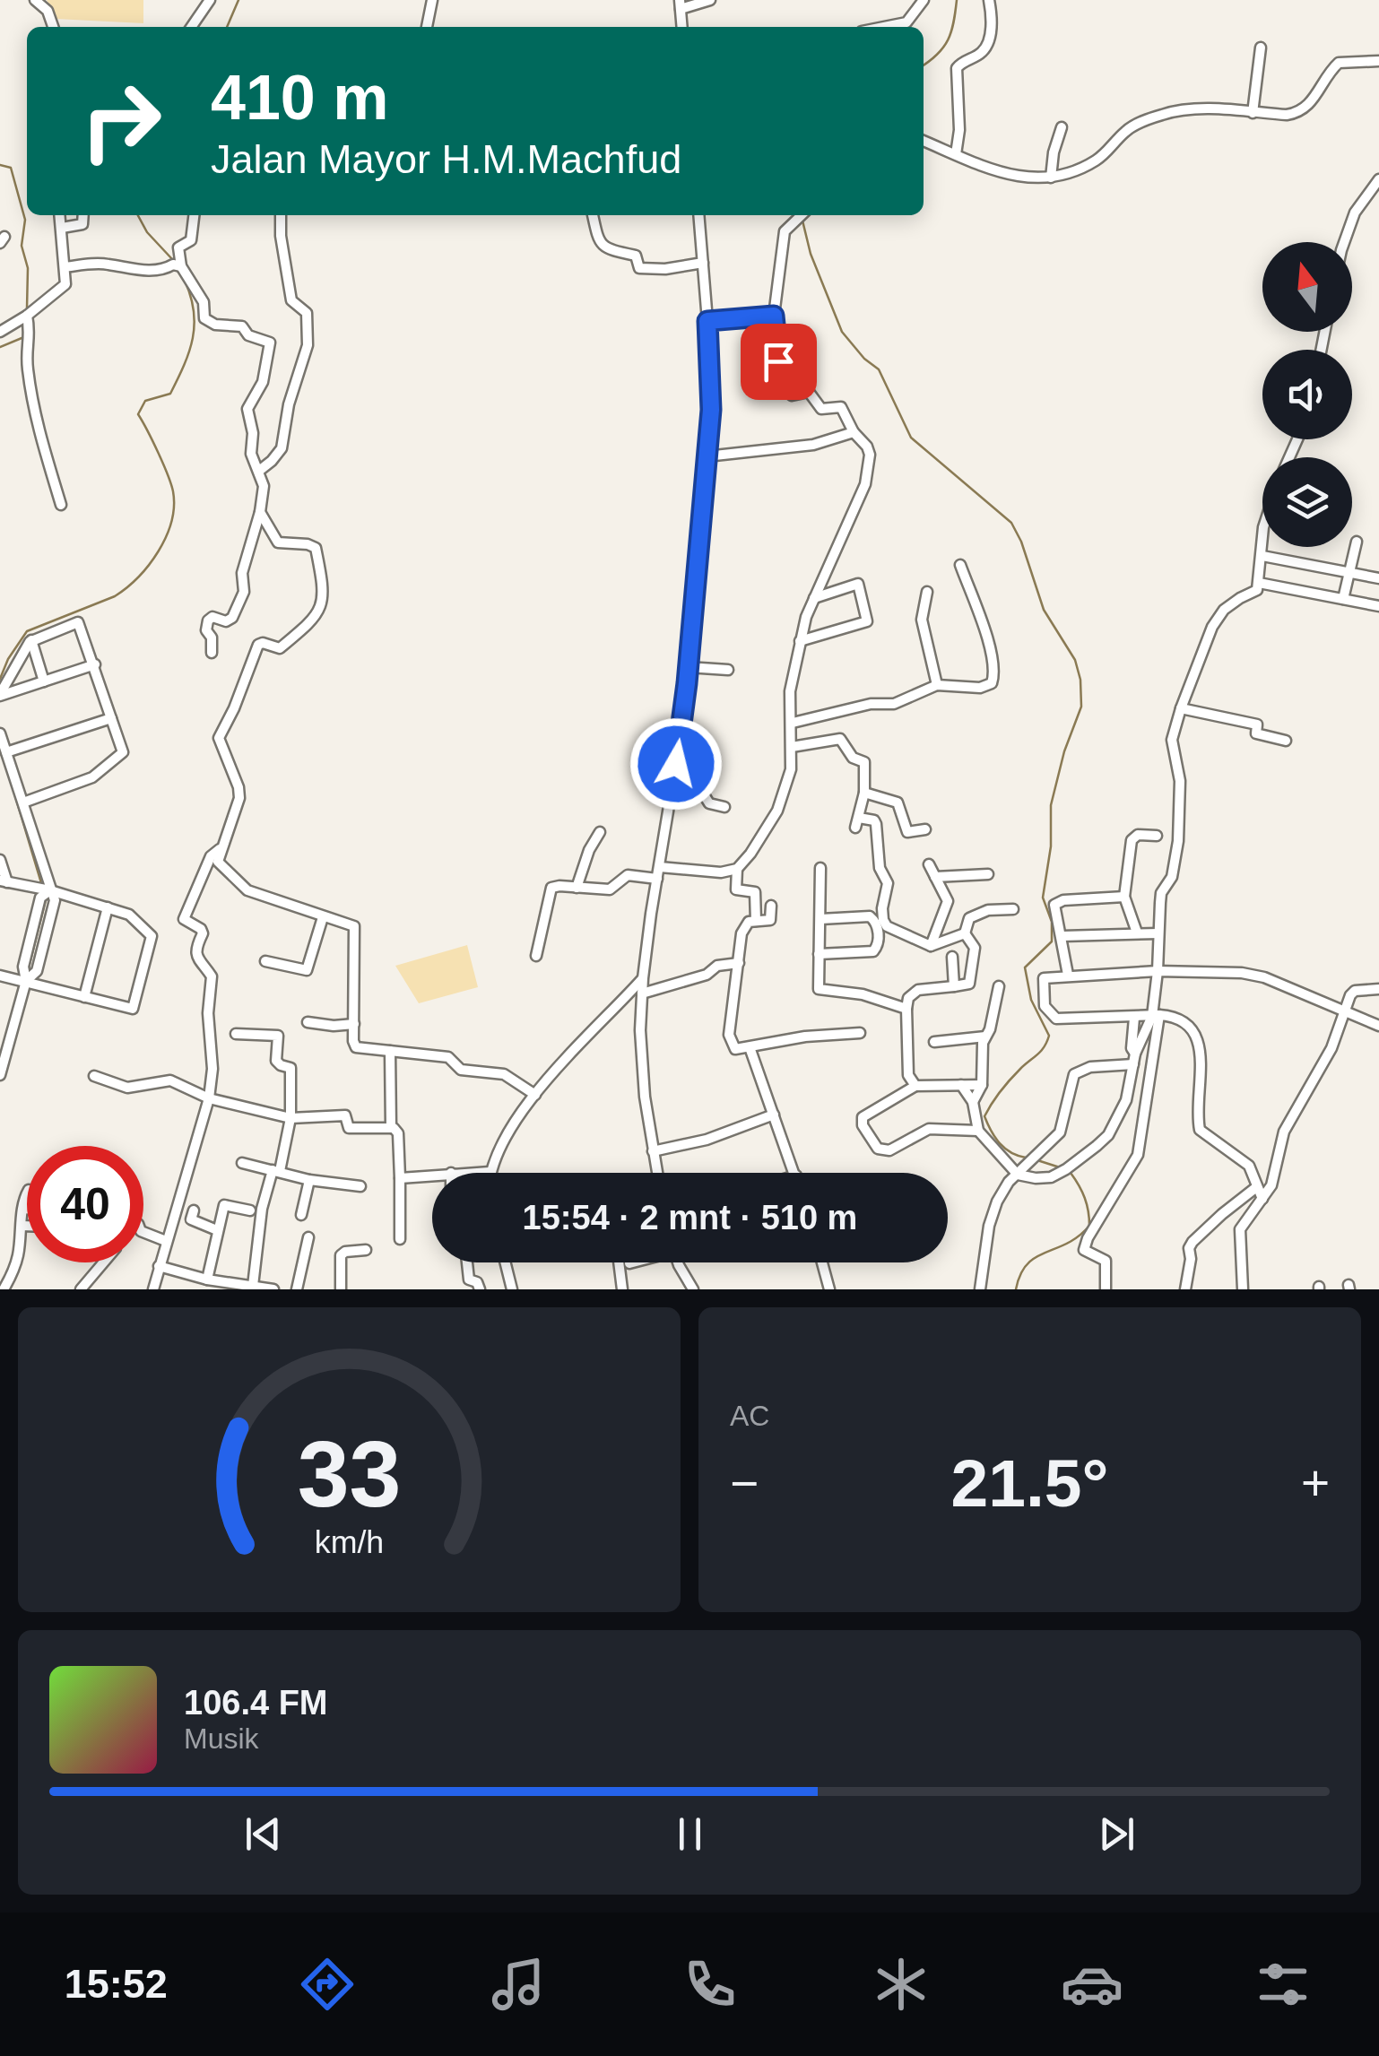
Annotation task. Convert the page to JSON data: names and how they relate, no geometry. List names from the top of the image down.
{
  "north": "top",
  "page": {
    "turn": ["410 m", "Jalan Mayor H.M.Machfud"],
    "limit": "40",
    "trip": "15:54 · 2 mnt · 510 m",
    "tile": "AC",
    "heat": ["−", "21.5°", "+"],
    "song": ["106.4 FM", "Musik"],
    "tabs": "15:52",
    "gauge": ["33", "km/h"]
  }
}
